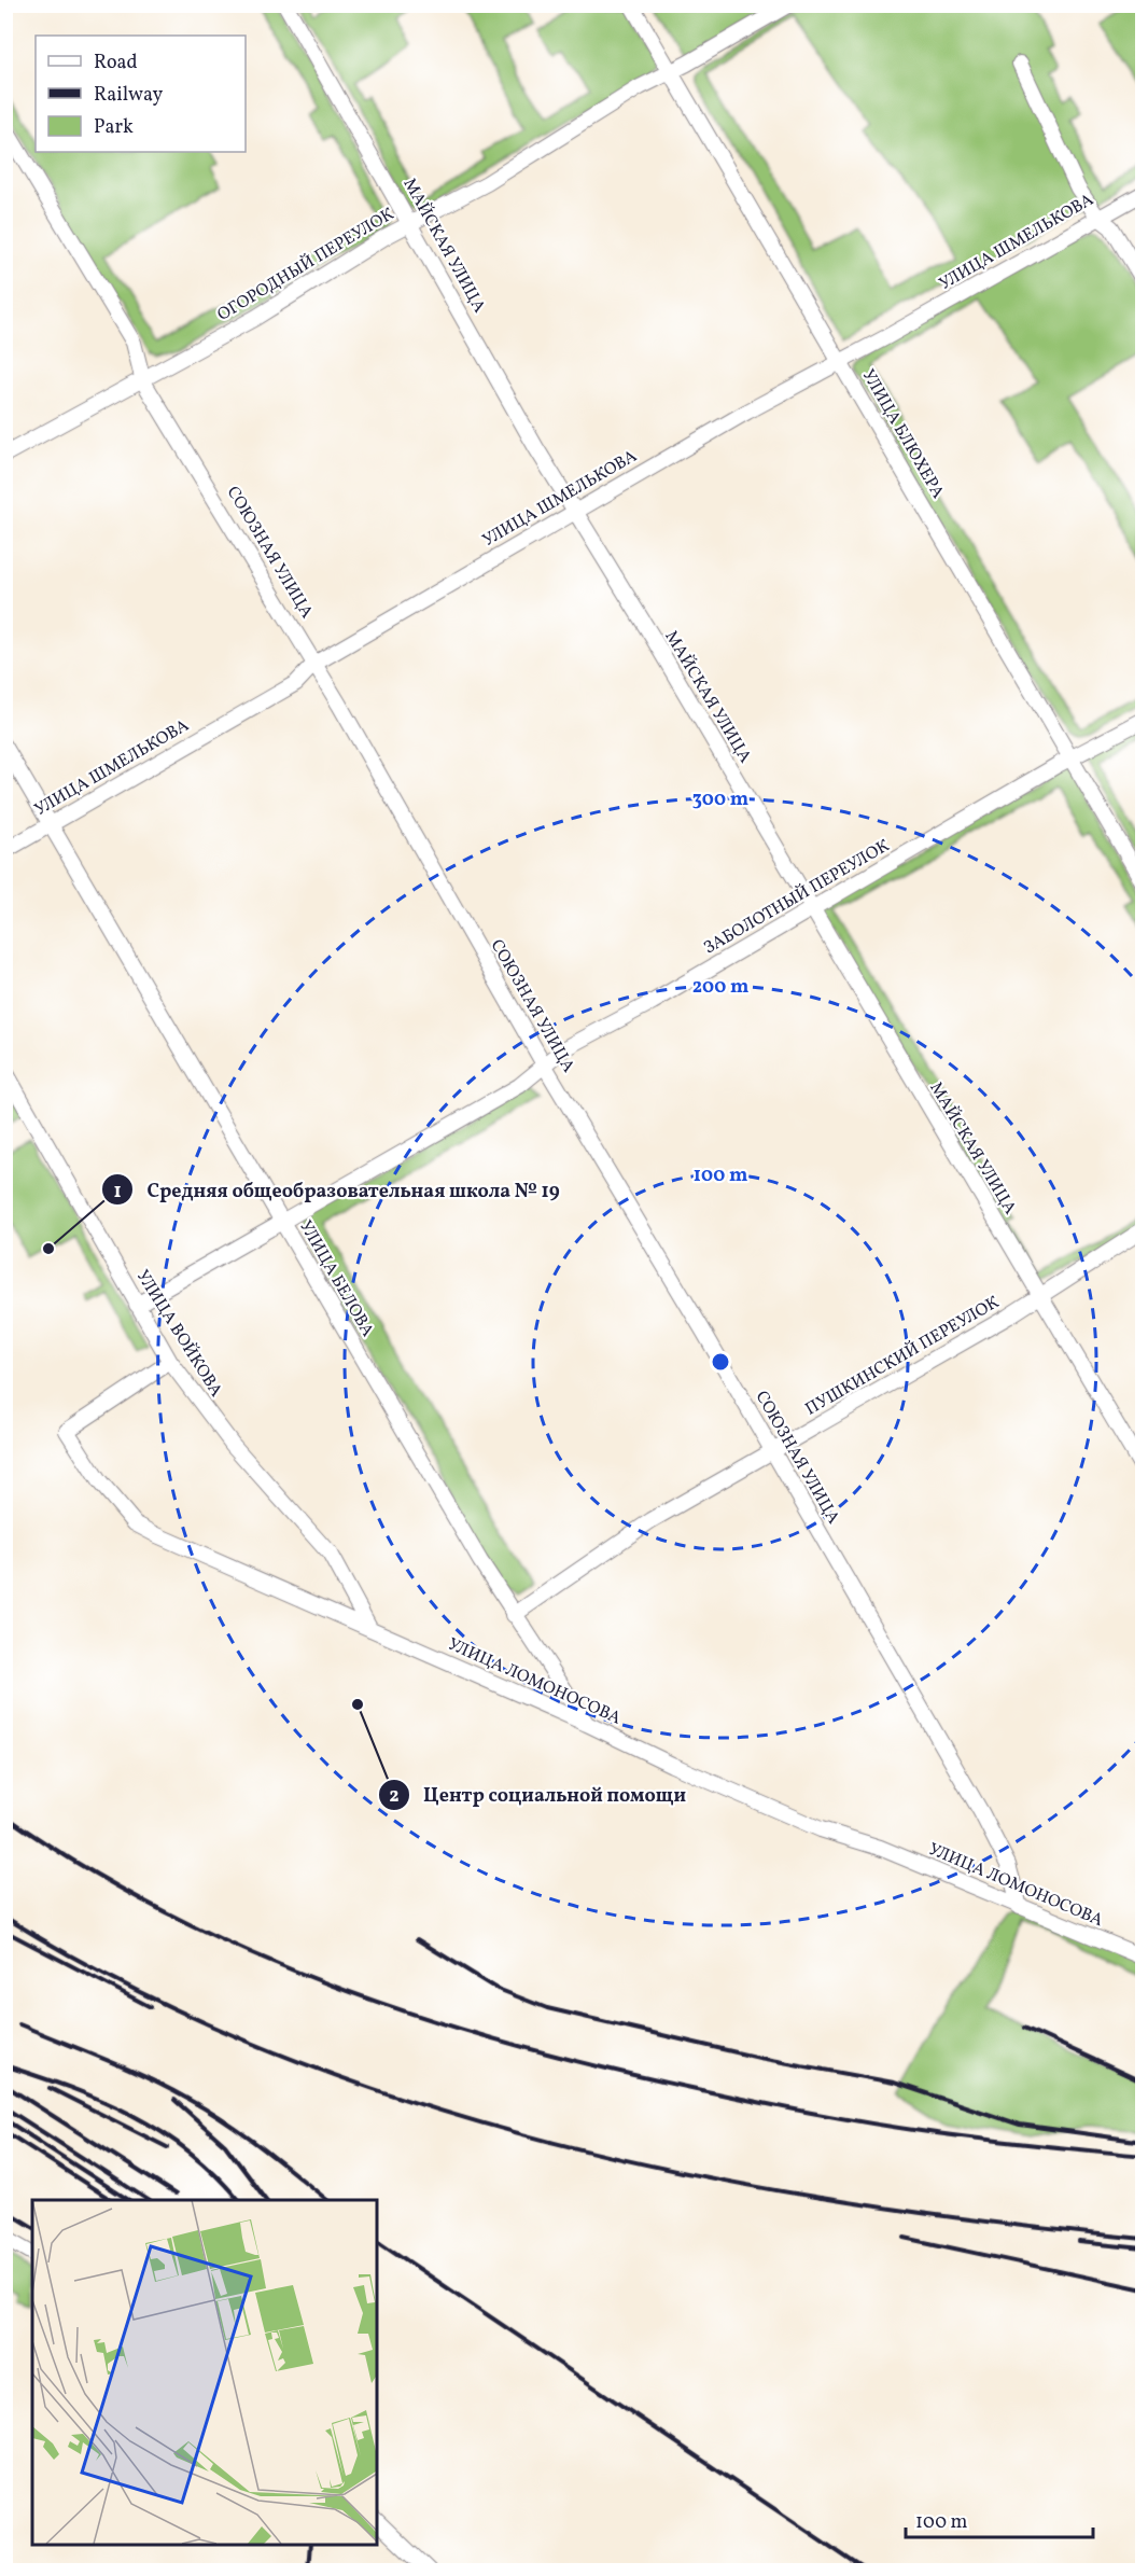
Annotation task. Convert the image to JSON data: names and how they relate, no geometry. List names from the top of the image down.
{
  "streets": {
    "street": [
      "УЛИЦА ШМЕЛЬКОВА",
      "МАЙСКАЯ УЛИЦА",
      "ОГОРОДНЫЙ ПЕРЕУЛОК",
      "УЛИЦА БЛЮХЕРА",
      "СОЮЗНАЯ УЛИЦА",
      "ЗАБОЛОТНЫЙ ПЕРЕУЛОК",
      "УЛИЦА БЕЛОВА",
      "УЛИЦА ВОЙКОВА",
      "ПУШКИНСКИЙ ПЕРЕУЛОК",
      "УЛИЦА ЛОМОНОСОВА"
    ]
  },
  "crossings": [
    ["УЛИЦА ШМЕЛЬКОВА", "МАЙСКАЯ УЛИЦА"],
    ["УЛИЦА ШМЕЛЬКОВА", "УЛИЦА БЛЮХЕРА"],
    ["УЛИЦА ШМЕЛЬКОВА", "СОЮЗНАЯ УЛИЦА"],
    ["УЛИЦА ШМЕЛЬКОВА", "УЛИЦА БЕЛОВА"],
    ["МАЙСКАЯ УЛИЦА", "ОГОРОДНЫЙ ПЕРЕУЛОК"],
    ["МАЙСКАЯ УЛИЦА", "ЗАБОЛОТНЫЙ ПЕРЕУЛОК"],
    ["МАЙСКАЯ УЛИЦА", "ПУШКИНСКИЙ ПЕРЕУЛОК"],
    ["ОГОРОДНЫЙ ПЕРЕУЛОК", "УЛИЦА БЛЮХЕРА"],
    ["ОГОРОДНЫЙ ПЕРЕУЛОК", "СОЮЗНАЯ УЛИЦА"],
    ["УЛИЦА БЛЮХЕРА", "ЗАБОЛОТНЫЙ ПЕРЕУЛОК"],
    ["СОЮЗНАЯ УЛИЦА", "ЗАБОЛОТНЫЙ ПЕРЕУЛОК"],
    ["СОЮЗНАЯ УЛИЦА", "ПУШКИНСКИЙ ПЕРЕУЛОК"],
    ["СОЮЗНАЯ УЛИЦА", "УЛИЦА ЛОМОНОСОВА"],
    ["ЗАБОЛОТНЫЙ ПЕРЕУЛОК", "УЛИЦА БЕЛОВА"],
    ["ЗАБОЛОТНЫЙ ПЕРЕУЛОК", "УЛИЦА ВОЙКОВА"],
    ["УЛИЦА БЕЛОВА", "ПУШКИНСКИЙ ПЕРЕУЛОК"],
    ["УЛИЦА БЕЛОВА", "УЛИЦА ЛОМОНОСОВА"],
    ["УЛИЦА ВОЙКОВА", "УЛИЦА ЛОМОНОСОВА"]
  ],
  "places": ["Средняя общеобразовательная школа № 19", "Центр социальной помощи"],
  "legend": ["Road", "Railway", "Park"],
  "scale_bar": "100 m",
  "rings": ["300 m", "200 m", "100 m"]
}
